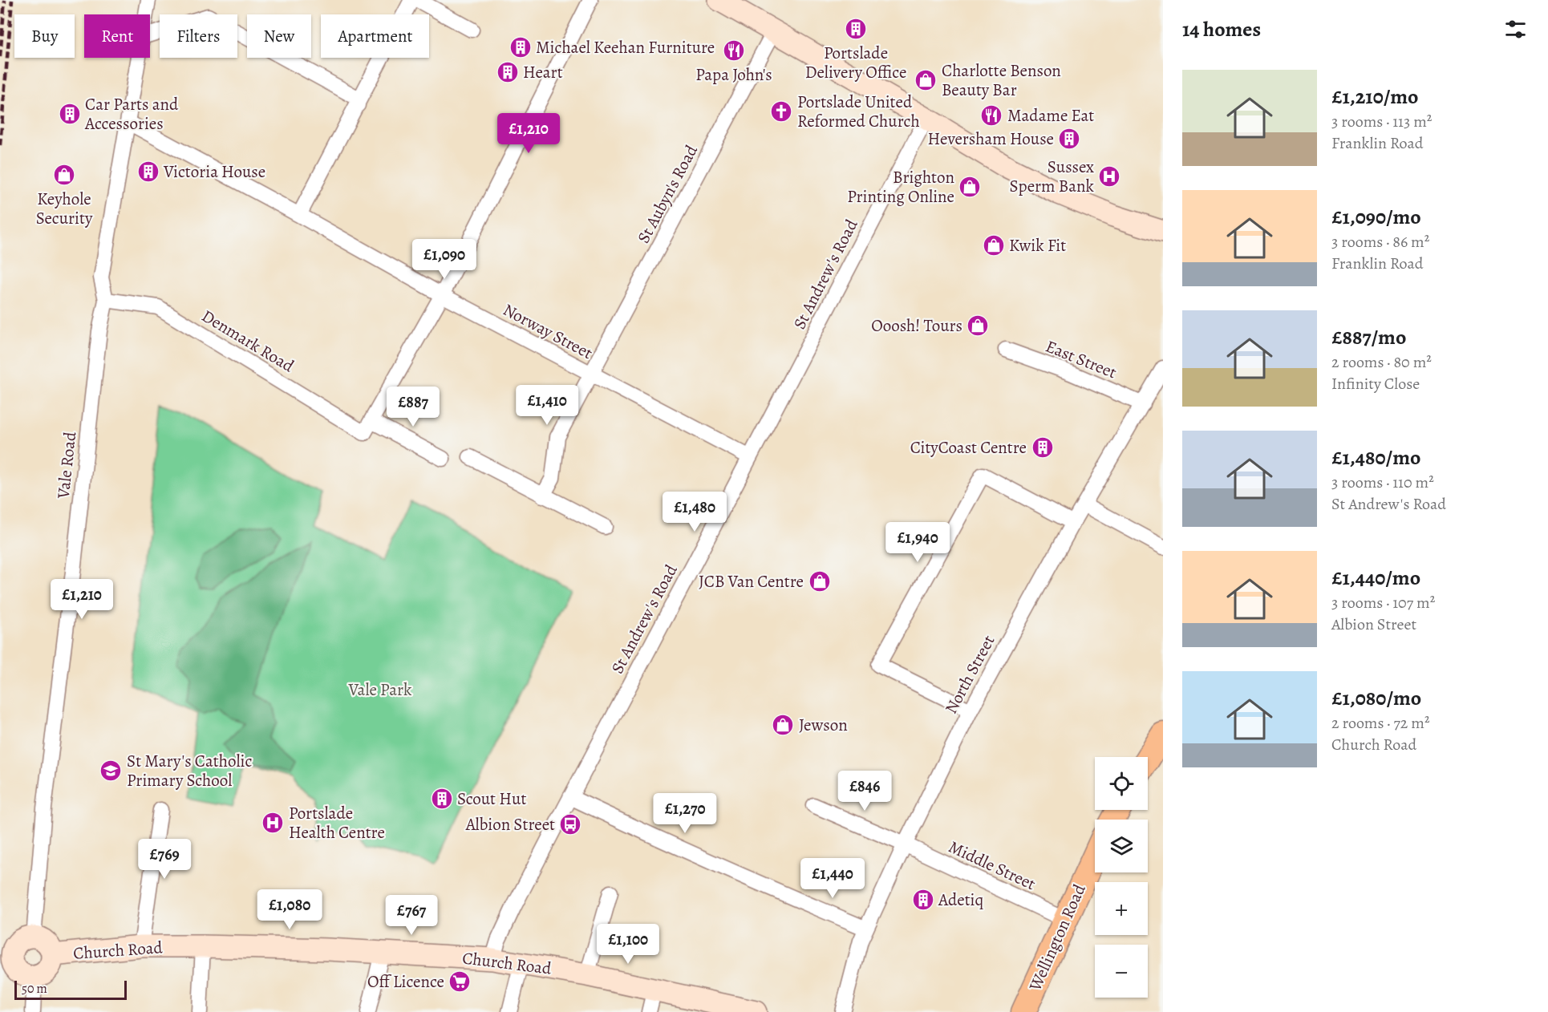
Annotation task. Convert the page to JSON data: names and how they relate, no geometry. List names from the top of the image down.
{
  "streets": {
    "main road": ["Wellington Road", "Church Road"],
    "street": [
      "St Aubyn's Road",
      "St Andrew's Road",
      "Norway Street",
      "Denmark Road",
      "East Street",
      "Vale Road",
      "North Street",
      "Middle Street"
    ]
  },
  "crossings": [
    ["St Aubyn's Road", "Norway Street"],
    ["St Andrew's Road", "Norway Street"],
    ["St Andrew's Road", "Church Road"],
    ["Norway Street", "Vale Road"],
    ["Denmark Road", "Vale Road"],
    ["East Street", "North Street"],
    ["Vale Road", "Church Road"],
    ["North Street", "Middle Street"],
    ["Middle Street", "Wellington Road"]
  ],
  "parks": ["Vale Park"],
  "places": {
    "building": [
      "Portslade Delivery Office",
      "Michael Keehan Furniture",
      "Heart",
      "Car Parts and Accessories",
      "Heversham House",
      "Victoria House",
      "CityCoast Centre",
      "Scout Hut",
      "Adetiq"
    ],
    "restaurant": ["Papa John's", "Madame Eat"],
    "shop": [
      "Charlotte Benson Beauty Bar",
      "Keyhole Security",
      "Brighton Printing Online",
      "Kwik Fit",
      "Ooosh! Tours",
      "JCB Van Centre",
      "Jewson"
    ],
    "church": ["Portslade United Reformed Church"],
    "hospital": ["Sussex Sperm Bank", "Portslade Health Centre"],
    "school or university": ["St Mary's Catholic Primary School"],
    "bus stop": ["Albion Street"],
    "supermarket": ["Off Licence"]
  },
  "scale_bar": "50 m",
  "page": {
    "heading": "14 homes",
    "chip": [
      "Buy",
      "Rent",
      "Filters",
      "New",
      "Apartment"
    ],
    "list": [
      {
        "name": "£1,210/mo",
        "note": "3 rooms · 113 m² · Franklin Road"
      },
      {
        "name": "£1,090/mo",
        "note": "3 rooms · 86 m² · Franklin Road"
      },
      {
        "name": "£887/mo",
        "note": "2 rooms · 80 m² · Infinity Close"
      },
      {
        "name": "£1,480/mo",
        "note": "3 rooms · 110 m² · St Andrew's Road"
      },
      {
        "name": "£1,440/mo",
        "note": "3 rooms · 107 m² · Albion Street"
      },
      {
        "name": "£1,080/mo",
        "note": "2 rooms · 72 m² · Church Road"
      }
    ],
    "price": [
      "£1,210",
      "£1,090",
      "£1,410",
      "£887",
      "£1,480",
      "£1,940",
      "£1,210",
      "£846",
      "£1,270",
      "£769",
      "£1,440",
      "£1,080",
      "£767",
      "£1,100"
    ],
    "map_buttons": ["+", "−"],
    "scale": "50 m"
  }
}
